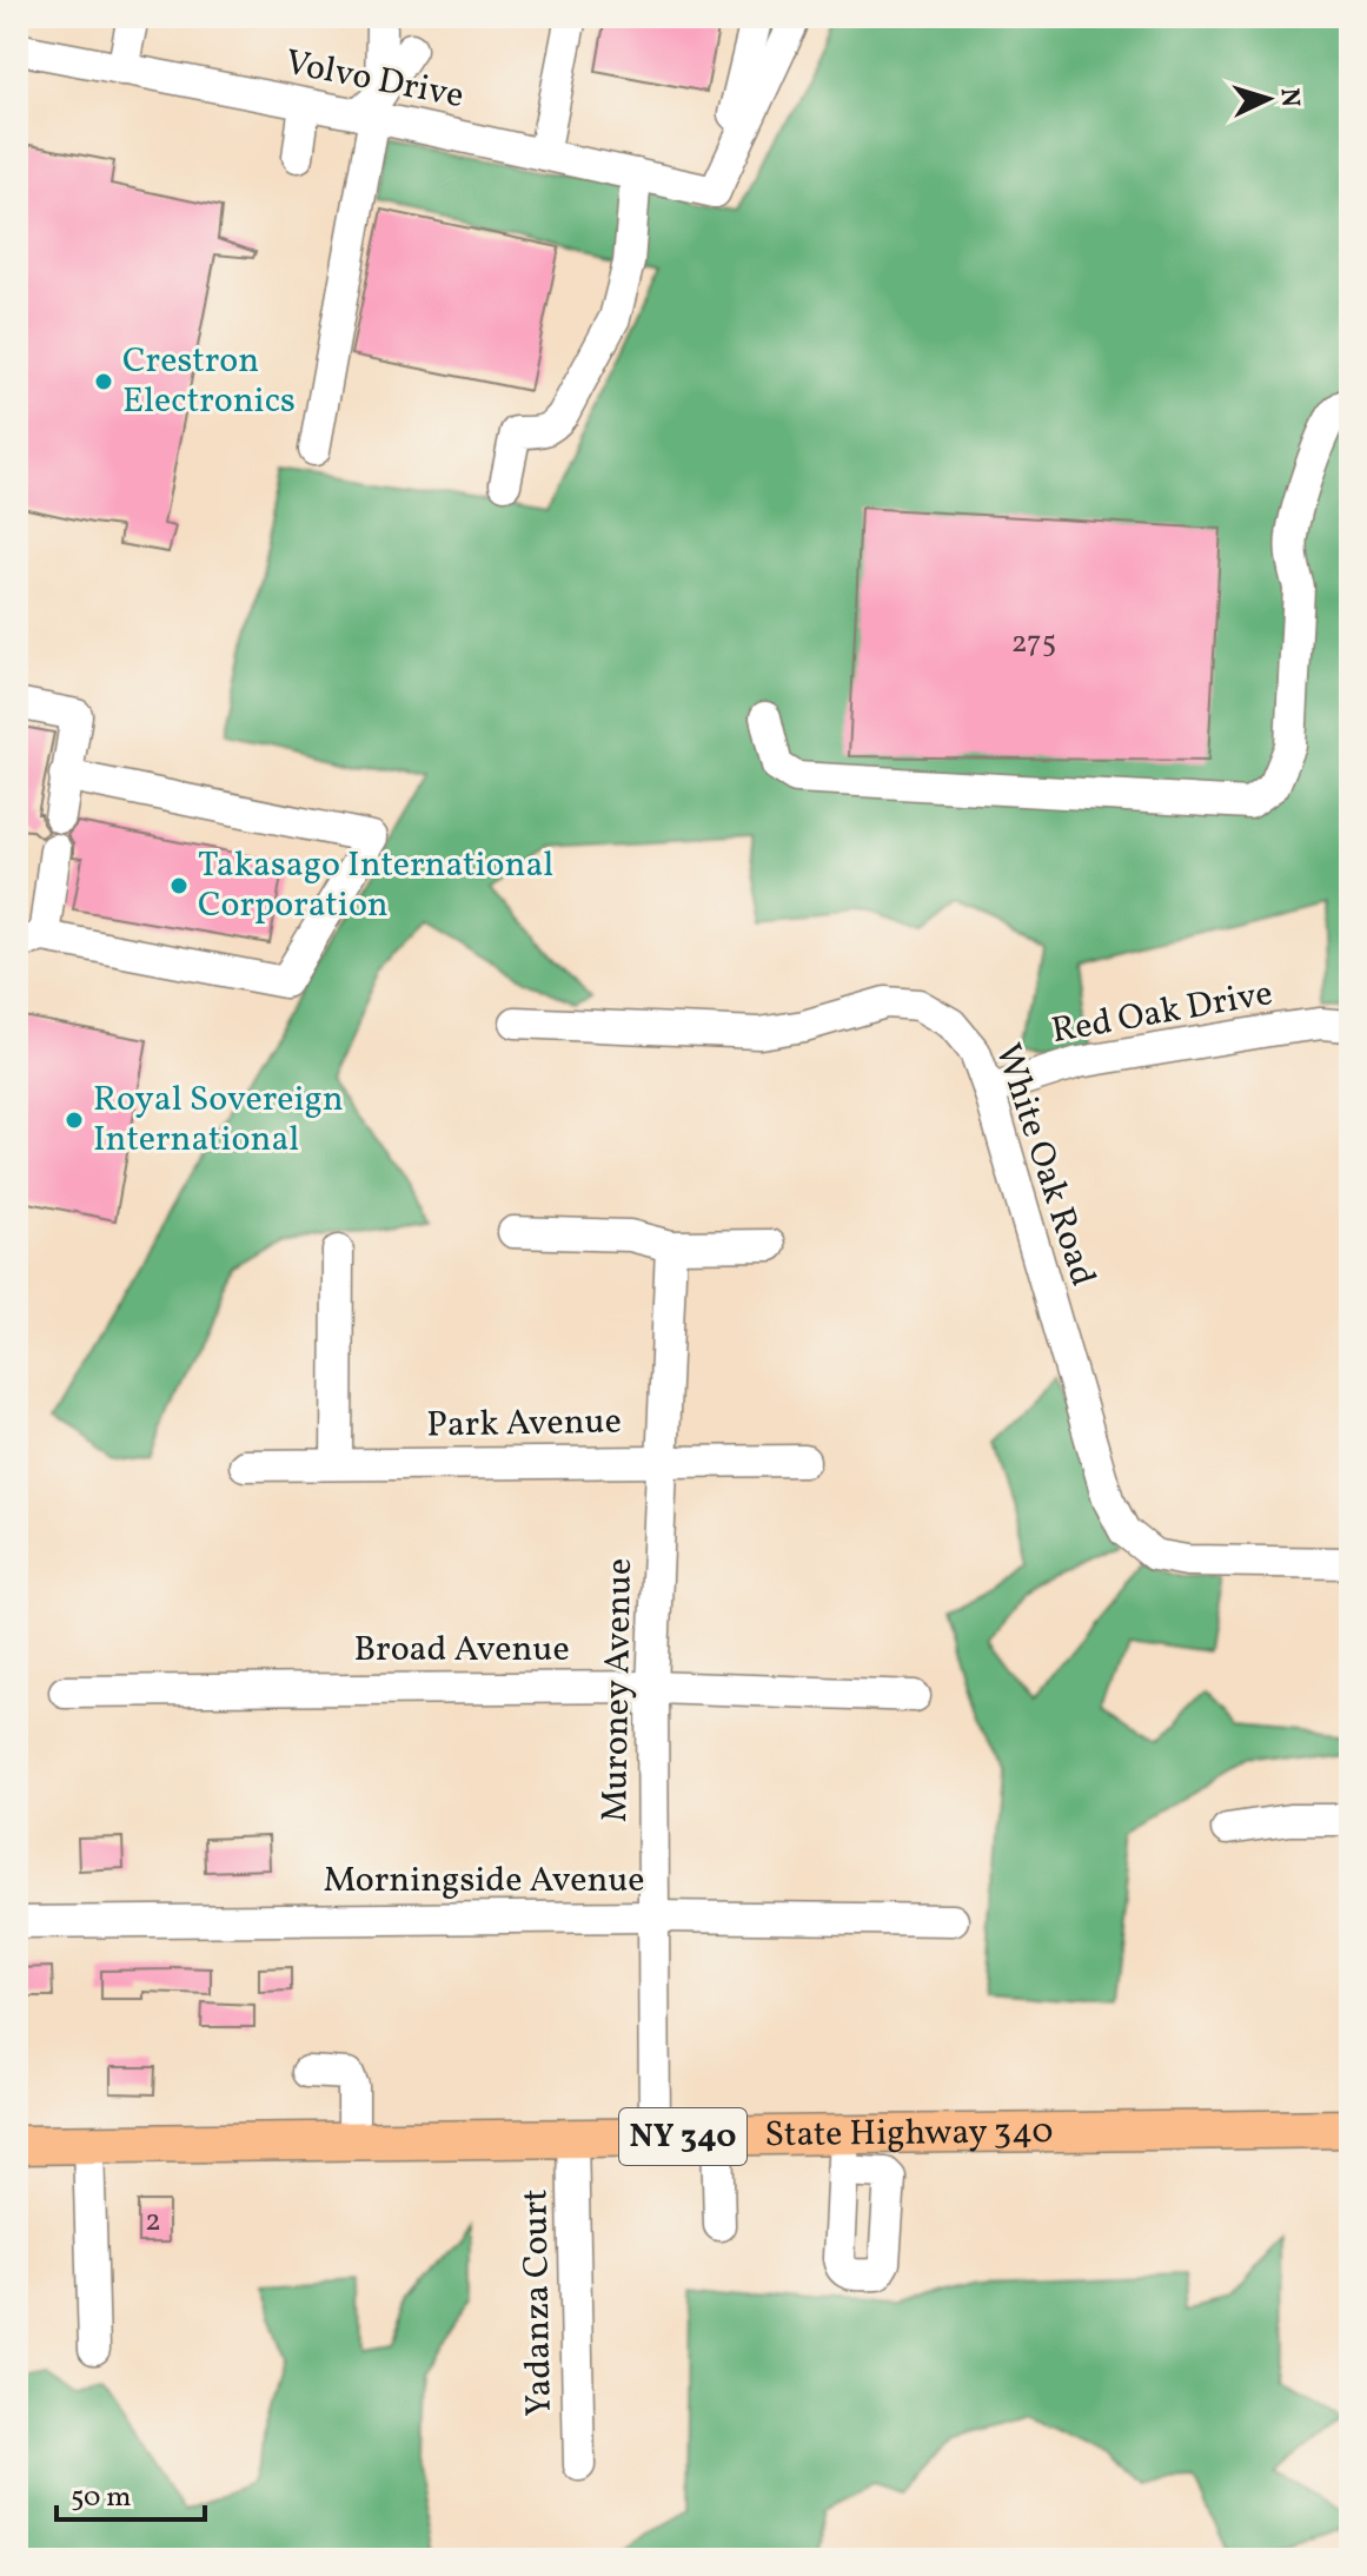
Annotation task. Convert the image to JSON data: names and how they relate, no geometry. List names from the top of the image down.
{
  "streets": {
    "main road": ["State Highway 340", "NY 340"],
    "street": [
      "Volvo Drive",
      "Red Oak Drive",
      "White Oak Road",
      "Park Avenue",
      "Broad Avenue",
      "Muroney Avenue",
      "Morningside Avenue",
      "Yadanza Court"
    ]
  },
  "crossings": [
    ["Red Oak Drive", "White Oak Road"],
    ["Park Avenue", "Muroney Avenue"],
    ["Broad Avenue", "Muroney Avenue"],
    ["Muroney Avenue", "Morningside Avenue"],
    ["Muroney Avenue", "State Highway 340"],
    ["State Highway 340", "Yadanza Court"]
  ],
  "places": ["Crestron Electronics", "Takasago International Corporation", "Royal Sovereign International"],
  "house_numbers": ["275", "2"],
  "scale_bar": "50 m",
  "north": "right"
}
